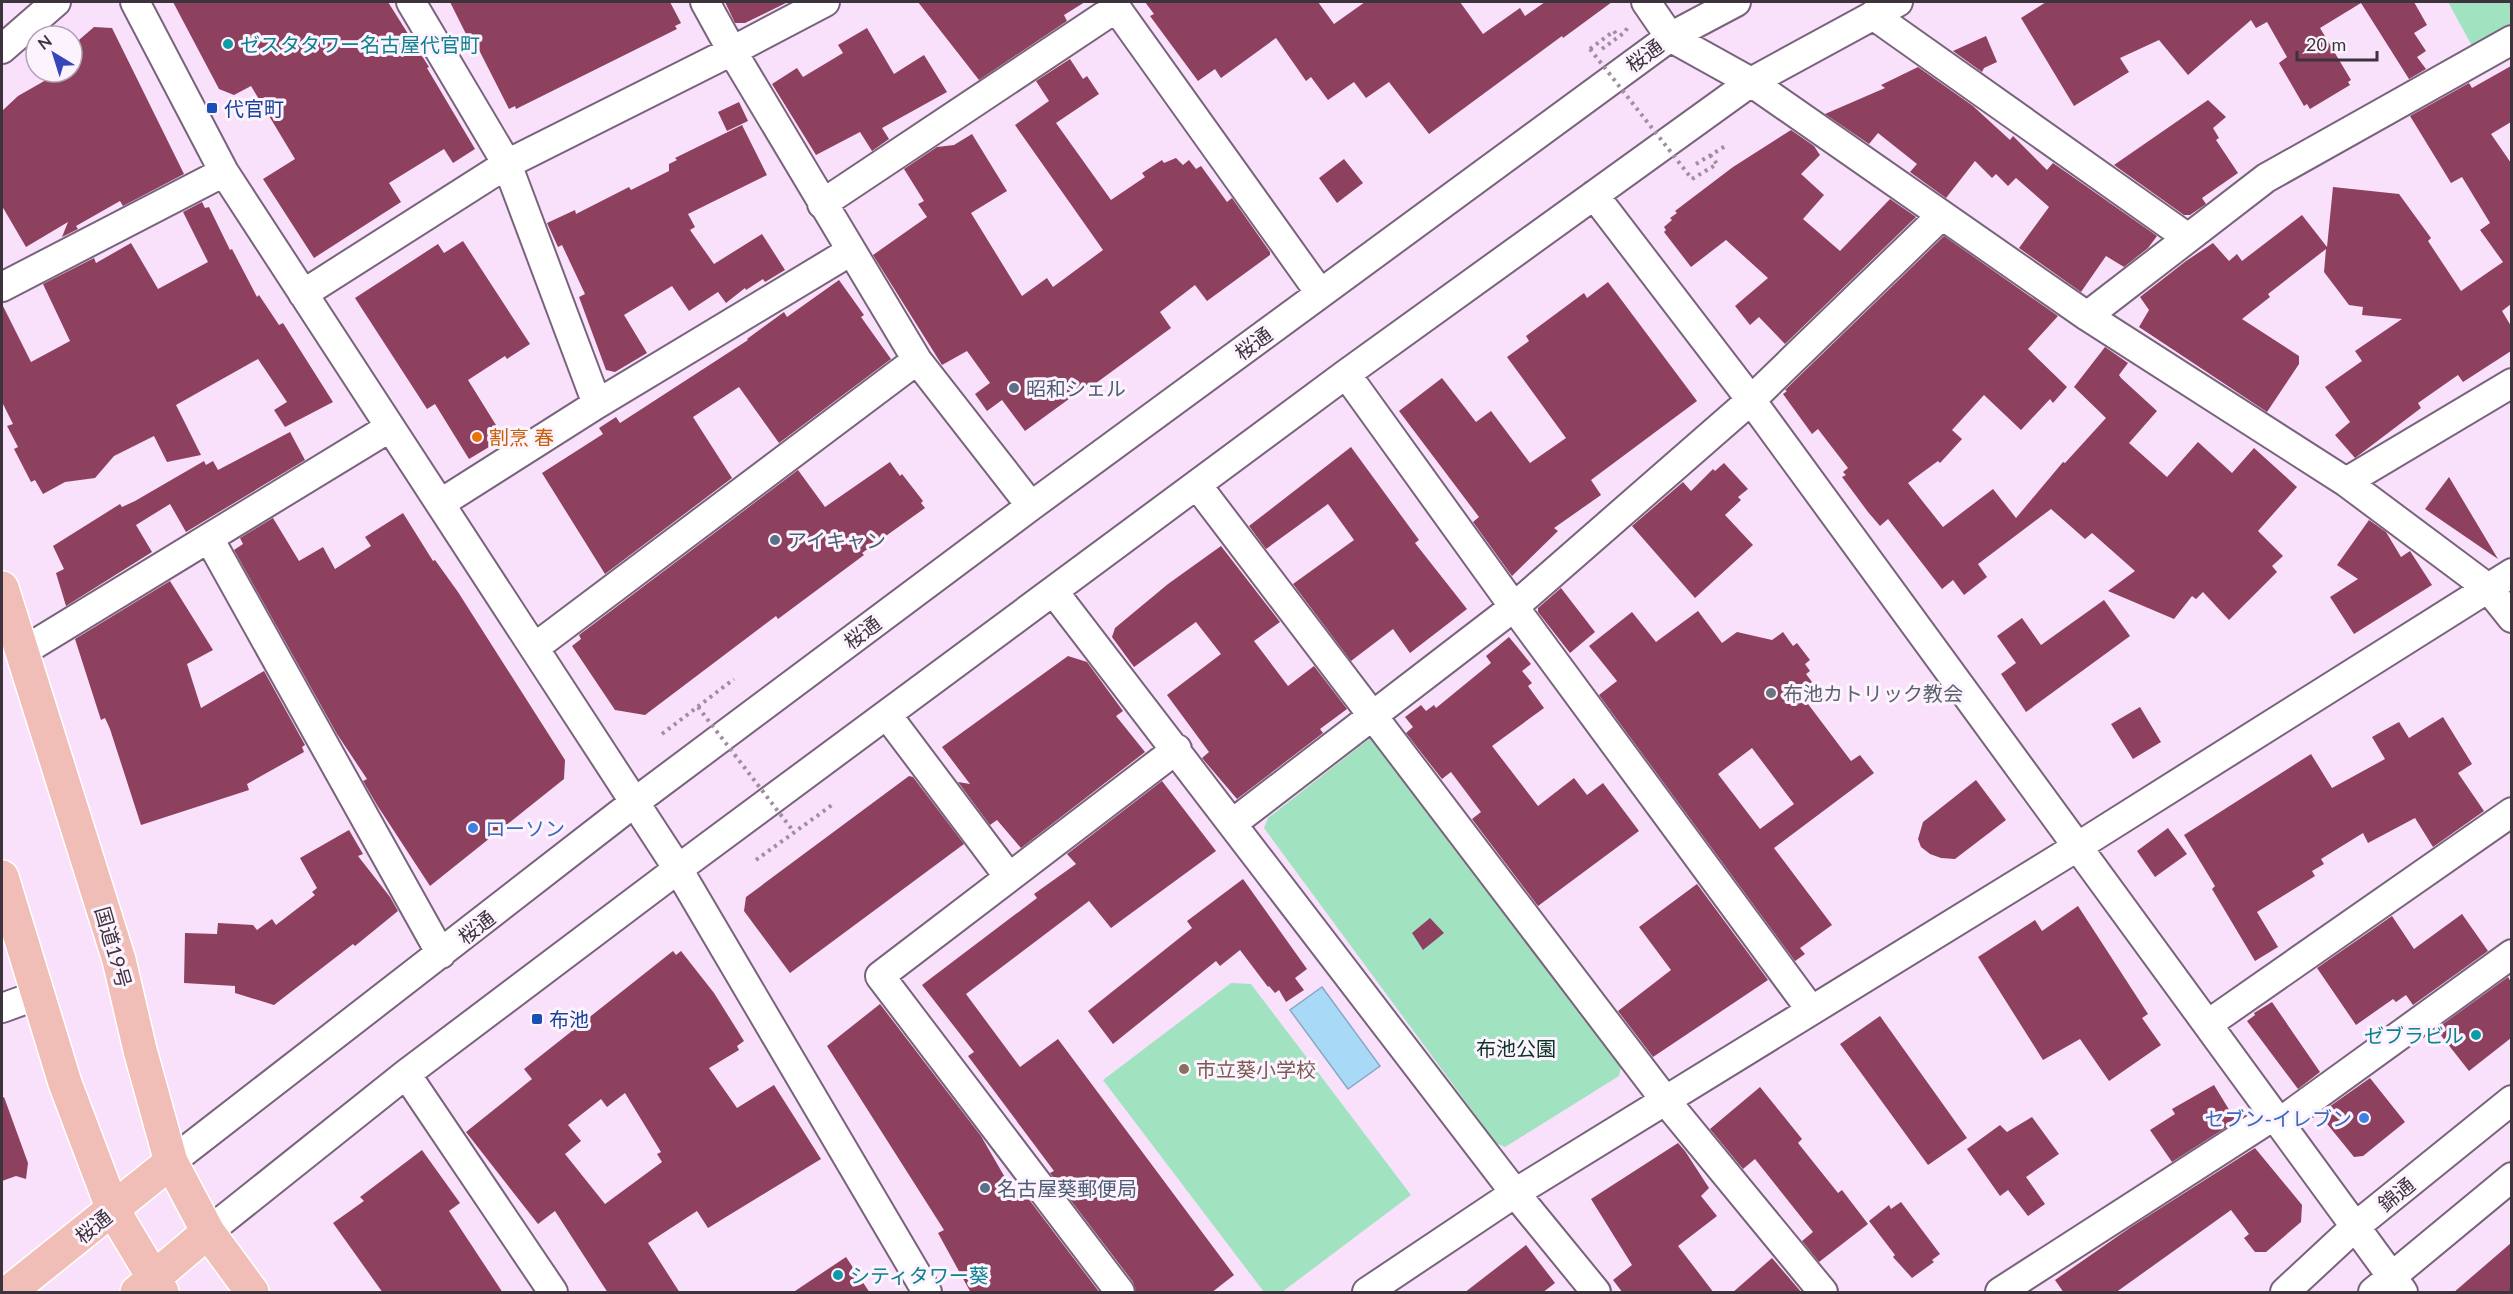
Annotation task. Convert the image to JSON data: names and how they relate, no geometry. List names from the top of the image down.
{
  "streets": {
    "highway": ["桜通", "国道19号"],
    "street": ["錦通"]
  },
  "crossings": [
    ["桜通", "国道19号"]
  ],
  "parks": ["布池公園"],
  "places": {
    "other": [
      "ゼスタタワー名古屋代官町",
      "昭和シェル",
      "割烹 春",
      "アイキャン",
      "布池カトリック教会",
      "ローソン",
      "ゼブラビル",
      "市立葵小学校",
      "セブン-イレブン",
      "名古屋葵郵便局",
      "シティタワー葵"
    ],
    "transit": ["代官町", "布池"]
  },
  "scale_bar": "20 m",
  "north": "top left"
}
